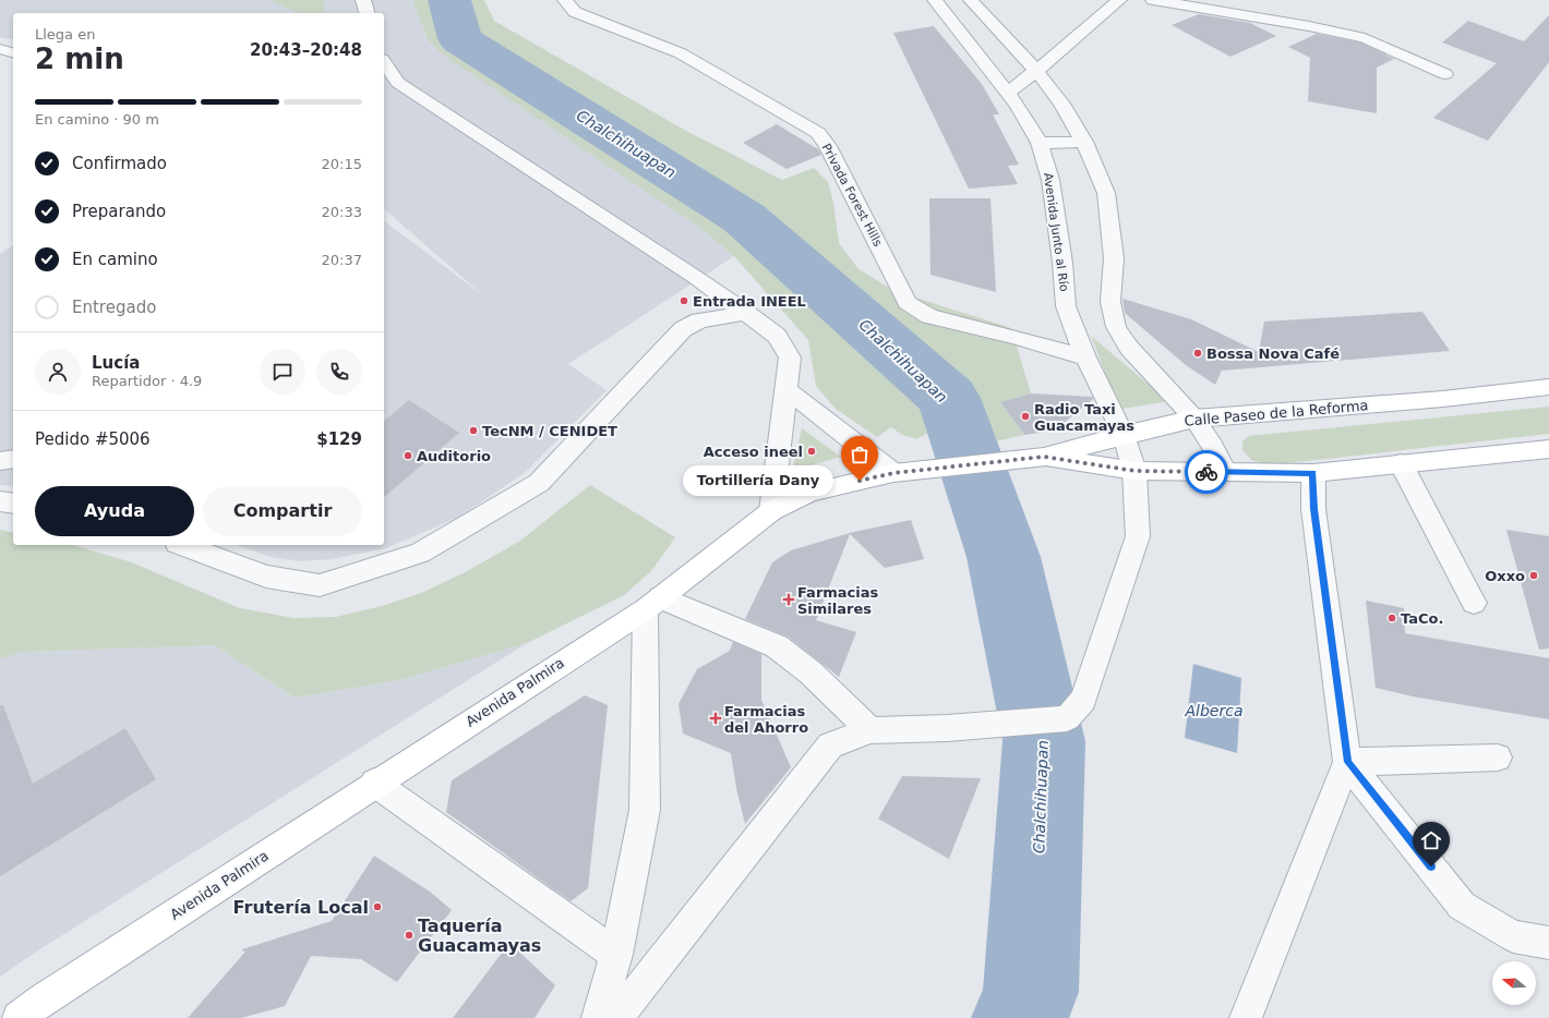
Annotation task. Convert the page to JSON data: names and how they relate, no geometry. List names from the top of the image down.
{
  "streets": {
    "main road": ["Calle Paseo de la Reforma", "Avenida Palmira"],
    "street": ["Privada Forest Hills", "Avenida Junto al Río"]
  },
  "crossings": [
    ["Privada Forest Hills", "Avenida Junto al Río"],
    ["Avenida Junto al Río", "Calle Paseo de la Reforma"],
    ["Calle Paseo de la Reforma", "Avenida Palmira"]
  ],
  "water": ["Chalchihuapan", "Alberca"],
  "places": {
    "other": [
      "Entrada INEEL",
      "Bossa Nova Café",
      "Radio Taxi Guacamayas",
      "TecNM / CENIDET",
      "Acceso ineel",
      "Auditorio",
      "Tortillería Dany",
      "Oxxo",
      "TaCo.",
      "Frutería Local",
      "Taquería Guacamayas"
    ],
    "health": ["Farmacias Similares", "Farmacias del Ahorro"]
  },
  "north": "left",
  "page": {
    "heading": ["2 min", "Llega en", "20:43–20:48"],
    "panel": [
      "Lucía",
      "Repartidor · 4.9",
      "Pedido #5006",
      "$129"
    ],
    "bar": "En camino · 90 m",
    "list": [
      ["Confirmado", "20:15"],
      ["Preparando", "20:33"],
      ["En camino", "20:37"],
      "Entregado"
    ],
    "bubble": "Tortillería Dany",
    "buttons": ["Ayuda", "Compartir"]
  }
}
